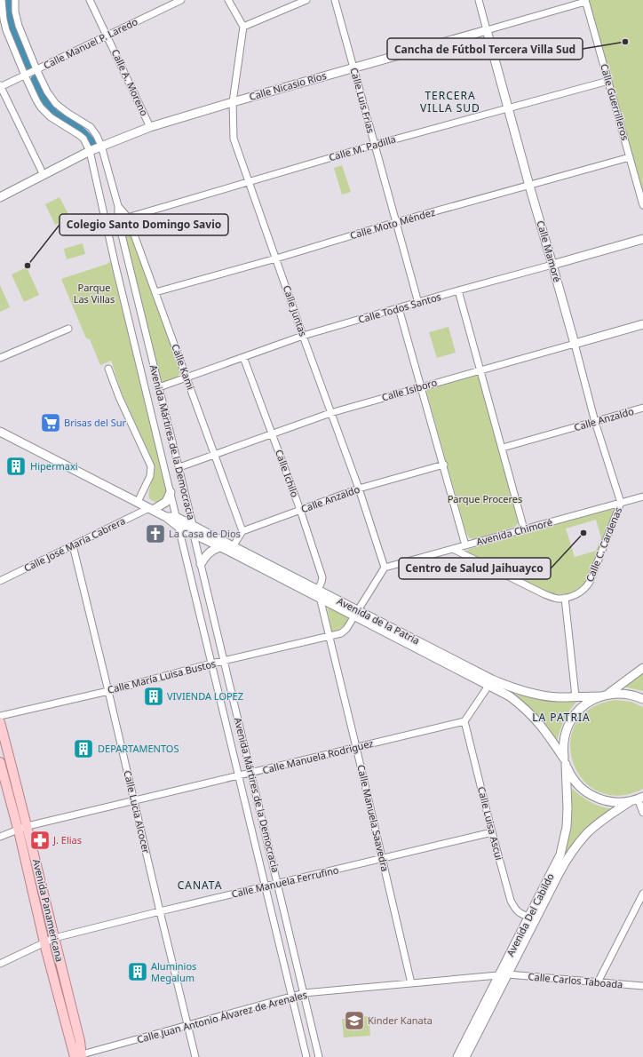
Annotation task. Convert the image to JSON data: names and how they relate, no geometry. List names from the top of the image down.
{
  "streets": {
    "main road": ["Avenida Panamericana"],
    "street": [
      "Calle Manuel P. Laredo",
      "Calle A. Moreno",
      "Calle Nicasio Ríos",
      "Calle Luis Frias",
      "Calle Guerrilleros",
      "Calle M. Padilla",
      "Calle Moto Méndez",
      "Calle Mamoré",
      "Calle Todos Santos",
      "Calle Juntas",
      "Calle Kami",
      "Calle Isiboro",
      "Calle Anzaldo",
      "Avenida Mártires de la Democracia",
      "Calle Ichilo",
      "Avenida Chimoré",
      "Calle José María Cabrera",
      "Calle C. Cardenas",
      "Avenida de la Patria",
      "Calle María Luisa Bustos",
      "Calle Manuela Rodriguez",
      "Calle Lucia Alcocer",
      "Calle Manuela Saavedra",
      "Calle Luisa Ascui",
      "Calle Manuela Ferrufino",
      "Avenida Del Cabildo",
      "Calle Carlos Taboada",
      "Calle Juan Antonio Álvarez de Arenales"
    ]
  },
  "crossings": [
    ["Calle Manuel P. Laredo", "Calle A. Moreno"],
    ["Calle Manuel P. Laredo", "Avenida Mártires de la Democracia"],
    ["Calle A. Moreno", "Calle Nicasio Ríos"],
    ["Calle Nicasio Ríos", "Calle Luis Frias"],
    ["Calle Nicasio Ríos", "Calle Guerrilleros"],
    ["Calle Nicasio Ríos", "Calle Mamoré"],
    ["Calle Nicasio Ríos", "Calle Juntas"],
    ["Calle Nicasio Ríos", "Avenida Mártires de la Democracia"],
    ["Calle Luis Frias", "Calle M. Padilla"],
    ["Calle Luis Frias", "Calle Moto Méndez"],
    ["Calle Luis Frias", "Calle Todos Santos"],
    ["Calle Guerrilleros", "Calle M. Padilla"],
    ["Calle Guerrilleros", "Calle Moto Méndez"],
    ["Calle M. Padilla", "Calle Mamoré"],
    ["Calle M. Padilla", "Calle Juntas"],
    ["Calle M. Padilla", "Calle Kami"],
    ["Calle M. Padilla", "Avenida Mártires de la Democracia"],
    ["Calle Moto Méndez", "Calle Mamoré"],
    ["Calle Moto Méndez", "Calle Juntas"],
    ["Calle Moto Méndez", "Calle Kami"],
    ["Calle Mamoré", "Calle Todos Santos"],
    ["Calle Mamoré", "Calle Isiboro"],
    ["Calle Mamoré", "Calle Anzaldo"],
    ["Calle Mamoré", "Avenida Chimoré"],
    ["Calle Mamoré", "Calle C. Cardenas"],
    ["Calle Todos Santos", "Calle Juntas"],
    ["Calle Todos Santos", "Calle Kami"],
    ["Calle Todos Santos", "Avenida Mártires de la Democracia"],
    ["Calle Todos Santos", "Calle Ichilo"],
    ["Calle Juntas", "Calle Isiboro"],
    ["Calle Juntas", "Calle Anzaldo"],
    ["Calle Juntas", "Avenida Chimoré"],
    ["Calle Kami", "Calle Isiboro"],
    ["Calle Kami", "Calle Anzaldo"],
    ["Calle Kami", "Avenida Mártires de la Democracia"],
    ["Calle Isiboro", "Avenida Mártires de la Democracia"],
    ["Calle Isiboro", "Calle Ichilo"],
    ["Calle Anzaldo", "Calle Ichilo"],
    ["Avenida Mártires de la Democracia", "Avenida de la Patria"],
    ["Avenida Mártires de la Democracia", "Calle María Luisa Bustos"],
    ["Avenida Mártires de la Democracia", "Calle Manuela Rodriguez"],
    ["Avenida Mártires de la Democracia", "Calle Manuela Ferrufino"],
    ["Avenida Mártires de la Democracia", "Calle Juan Antonio Álvarez de Arenales"],
    ["Calle Ichilo", "Avenida de la Patria"],
    ["Calle Ichilo", "Calle Manuela Saavedra"],
    ["Avenida Chimoré", "Calle C. Cardenas"],
    ["Calle José María Cabrera", "Avenida de la Patria"],
    ["Calle José María Cabrera", "Calle Lucia Alcocer"],
    ["Avenida de la Patria", "Calle María Luisa Bustos"],
    ["Avenida de la Patria", "Calle Manuela Saavedra"],
    ["Avenida de la Patria", "Avenida Del Cabildo"],
    ["Calle María Luisa Bustos", "Calle Lucia Alcocer"],
    ["Calle María Luisa Bustos", "Calle Manuela Saavedra"],
    ["Calle Manuela Rodriguez", "Calle Lucia Alcocer"],
    ["Calle Manuela Rodriguez", "Calle Manuela Saavedra"],
    ["Calle Manuela Rodriguez", "Calle Luisa Ascui"],
    ["Calle Manuela Rodriguez", "Avenida Panamericana"],
    ["Calle Lucia Alcocer", "Calle Manuela Ferrufino"],
    ["Calle Lucia Alcocer", "Calle Juan Antonio Álvarez de Arenales"],
    ["Calle Manuela Saavedra", "Calle Manuela Ferrufino"],
    ["Calle Manuela Saavedra", "Calle Juan Antonio Álvarez de Arenales"],
    ["Calle Luisa Ascui", "Calle Manuela Ferrufino"],
    ["Calle Luisa Ascui", "Avenida Del Cabildo"],
    ["Calle Manuela Ferrufino", "Avenida Panamericana"],
    ["Avenida Panamericana", "Calle Juan Antonio Álvarez de Arenales"],
    ["Avenida Del Cabildo", "Calle Carlos Taboada"],
    ["Avenida Del Cabildo", "Calle Juan Antonio Álvarez de Arenales"],
    ["Calle Carlos Taboada", "Calle Juan Antonio Álvarez de Arenales"]
  ],
  "districts": ["TERCERA VILLA SUD", "LA PATRIA", "CANATA"],
  "parks": ["Parque Las Villas", "Parque Proceres"],
  "places": {
    "other": ["Cancha de Fútbol Tercera Villa Sud", "Colegio Santo Domingo Savio", "Centro de Salud Jaihuayco"],
    "supermarket": ["Brisas del Sur"],
    "building": [
      "Hipermaxi",
      "VIVIENDA LOPEZ",
      "DEPARTAMENTOS",
      "Aluminios Megalum"
    ],
    "church": ["La Casa de Dios"],
    "pharmacy": ["J. Elias"],
    "school or university": ["Kinder Kanata"]
  }
}
